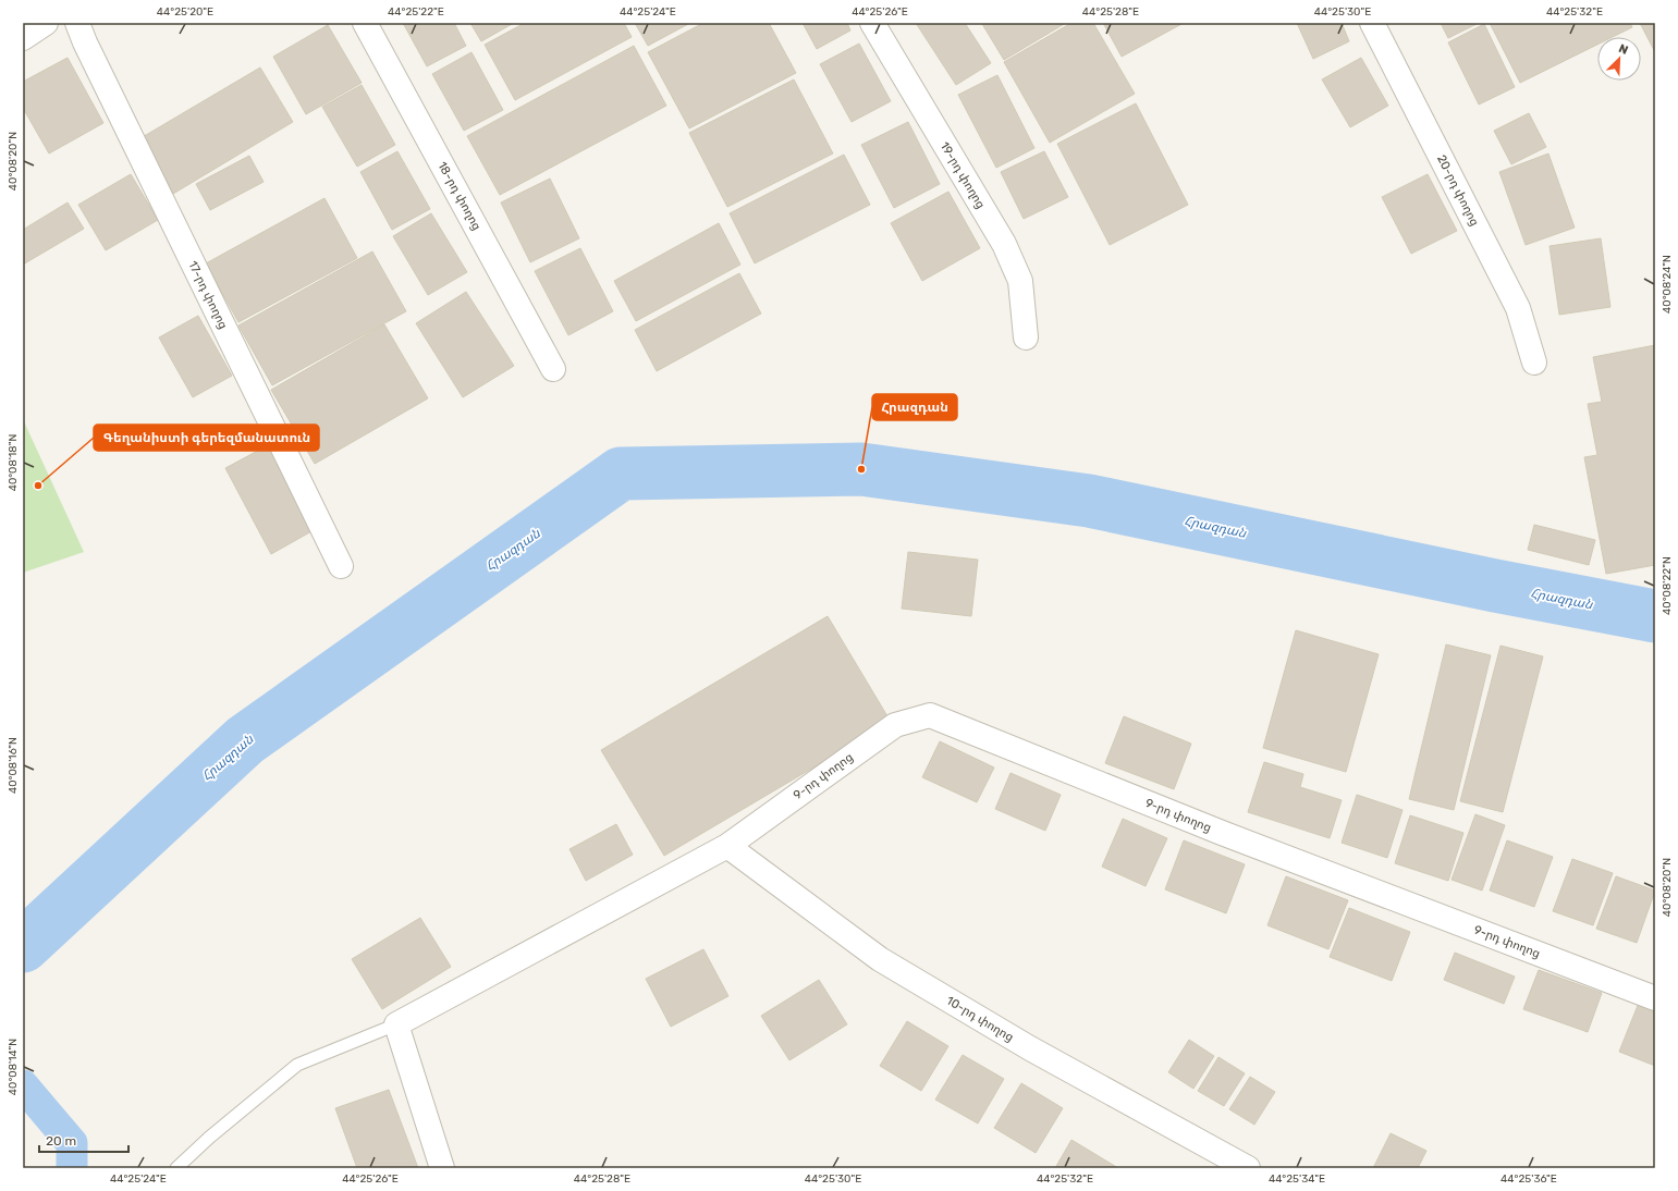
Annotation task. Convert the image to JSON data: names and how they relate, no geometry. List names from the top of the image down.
{
  "streets": {
    "street": [
      "19-րդ փողոց",
      "20-րդ փողոց",
      "18-րդ փողոց",
      "17-րդ փողոց",
      "9-րդ փողոց",
      "10-րդ փողոց"
    ]
  },
  "crossings": [
    ["9-րդ փողոց", "10-րդ փողոց"]
  ],
  "water": ["Հրազդան"],
  "places": ["Հրազդան", "Գեղանիստի գերեզմանատուն"],
  "scale_bar": "20 m",
  "north": "top right",
  "coordinates": [
    "44°25'20\"E",
    "44°25'22\"E",
    "44°25'24\"E",
    "44°25'26\"E",
    "44°25'28\"E",
    "44°25'30\"E",
    "44°25'32\"E",
    "40°08'20\"N",
    "40°08'24\"N",
    "40°08'18\"N",
    "40°08'22\"N",
    "40°08'16\"N",
    "40°08'14\"N",
    "44°25'34\"E",
    "44°25'36\"E"
  ]
}
